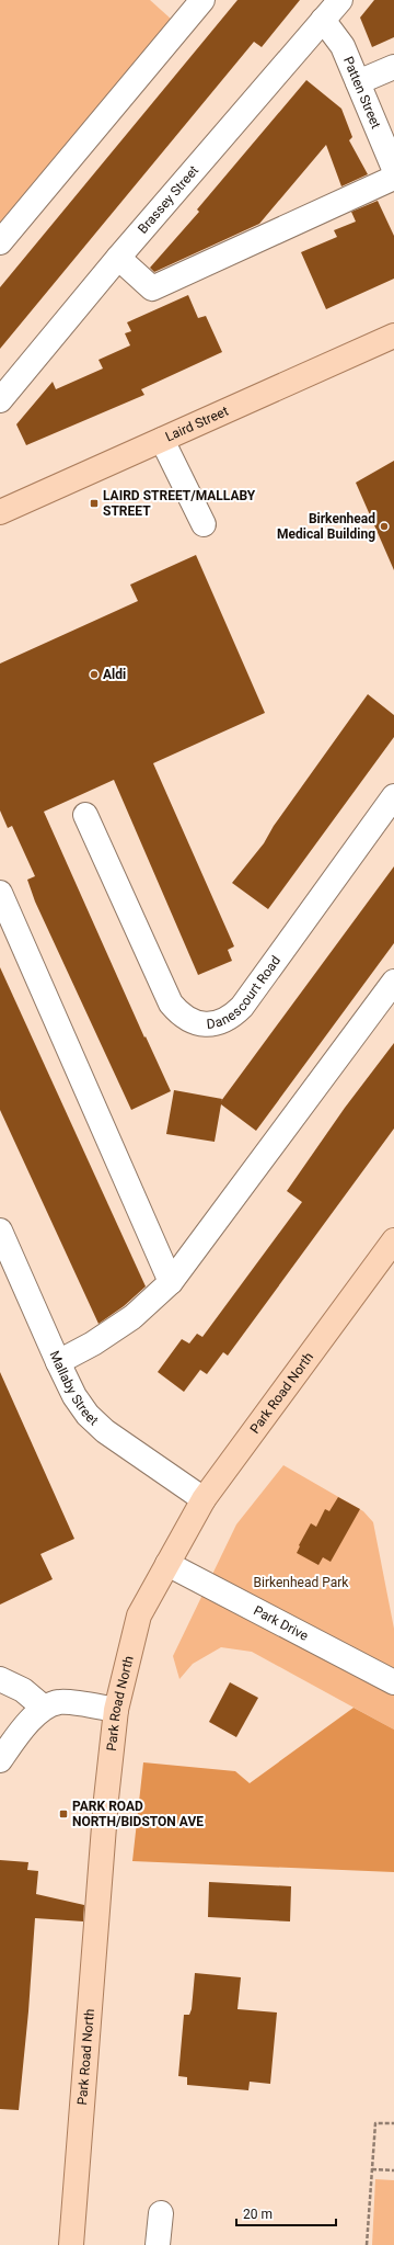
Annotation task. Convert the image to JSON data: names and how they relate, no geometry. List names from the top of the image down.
{
  "streets": {
    "main road": ["Laird Street", "Park Road North"],
    "street": [
      "Patten Street",
      "Brassey Street",
      "Danescourt Road",
      "Mallaby Street",
      "Park Drive"
    ]
  },
  "crossings": [
    ["Patten Street", "Brassey Street"],
    ["Mallaby Street", "Park Road North"],
    ["Park Road North", "Park Drive"]
  ],
  "parks": ["Birkenhead Park"],
  "places": {
    "transit": ["LAIRD STREET/MALLABY STREET", "PARK ROAD NORTH/BIDSTON AVE"],
    "other": ["Birkenhead Medical Building", "Aldi"]
  },
  "scale_bar": "20 m"
}
